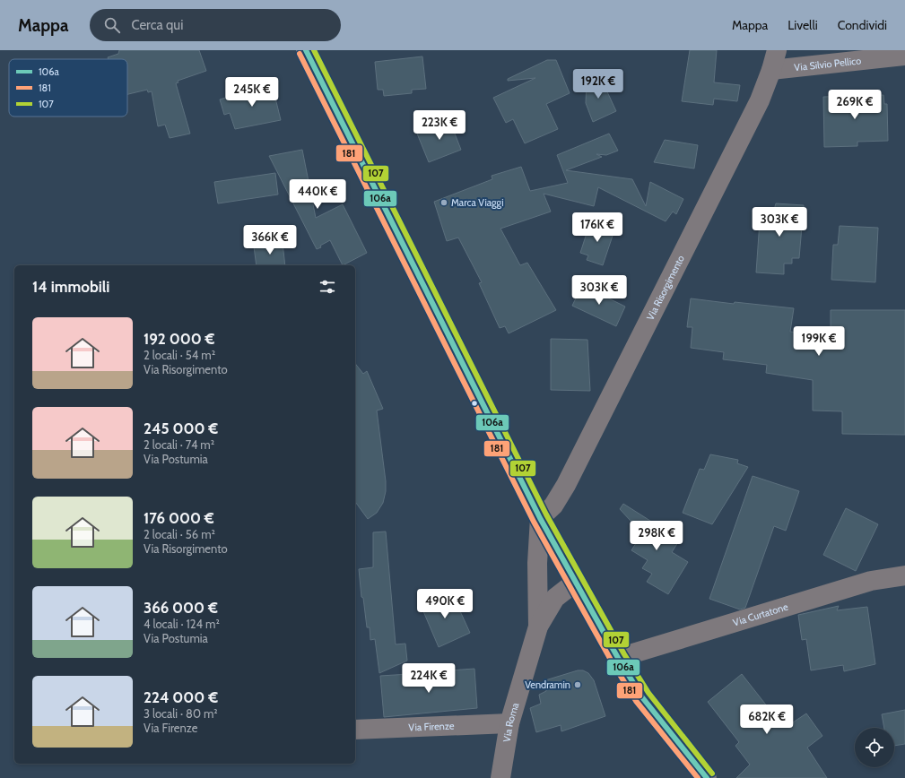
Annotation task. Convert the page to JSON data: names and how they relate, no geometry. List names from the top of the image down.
{
  "streets": {
    "street": [
      "Via Silvio Pellico",
      "Via Risorgimento",
      "Via Curtatone",
      "Via Roma",
      "Via Firenze"
    ]
  },
  "crossings": [
    ["Via Silvio Pellico", "Via Risorgimento"],
    ["Via Risorgimento", "Via Roma"],
    ["Via Roma", "Via Firenze"]
  ],
  "places": ["Marca Viaggi", "Vendramin"],
  "lines": ["transit line 106a", "transit line 107", "transit line 181"],
  "legend": ["106a", "181", "107"],
  "page": {
    "header": "Mappa",
    "search": "Cerca qui",
    "nav": ["Mappa", "Livelli", "Condividi"],
    "price": [
      "192K €",
      "245K €",
      "269K €",
      "223K €",
      "440K €",
      "303K €",
      "176K €",
      "366K €",
      "303K €",
      "199K €",
      "298K €",
      "490K €",
      "224K €",
      "682K €"
    ],
    "heading": "14 immobili",
    "list": [
      {
        "name": "192 000 €",
        "note": "2 locali · 54 m² · Via Risorgimento"
      },
      {
        "name": "245 000 €",
        "note": "2 locali · 74 m² · Via Postumia"
      },
      {
        "name": "176 000 €",
        "note": "2 locali · 56 m² · Via Risorgimento"
      },
      {
        "name": "366 000 €",
        "note": "4 locali · 124 m² · Via Postumia"
      },
      {
        "name": "224 000 €",
        "note": "3 locali · 80 m² · Via Firenze"
      }
    ]
  }
}
